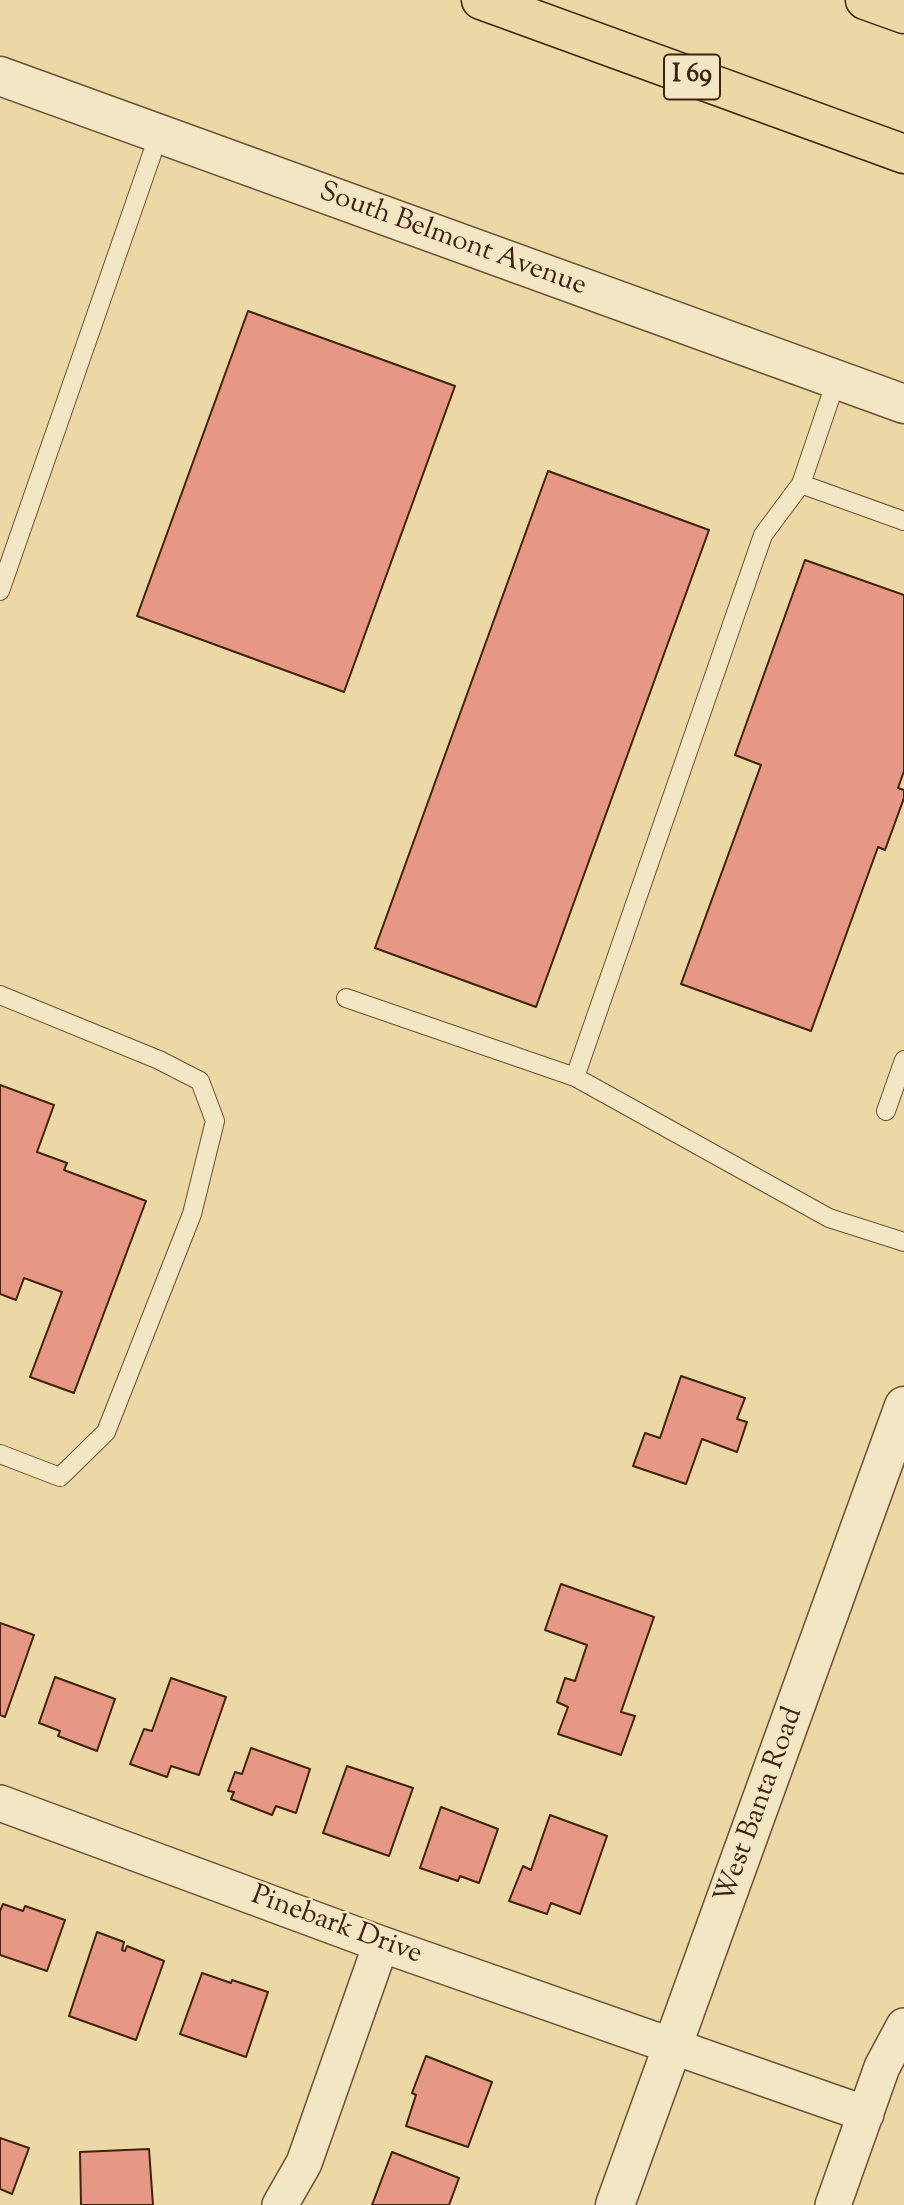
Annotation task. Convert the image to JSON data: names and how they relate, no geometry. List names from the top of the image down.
{
  "streets": {
    "highway": ["I 69"],
    "street": ["South Belmont Avenue", "West Banta Road", "Pinebark Drive"]
  },
  "crossings": [
    ["West Banta Road", "Pinebark Drive"]
  ]
}
